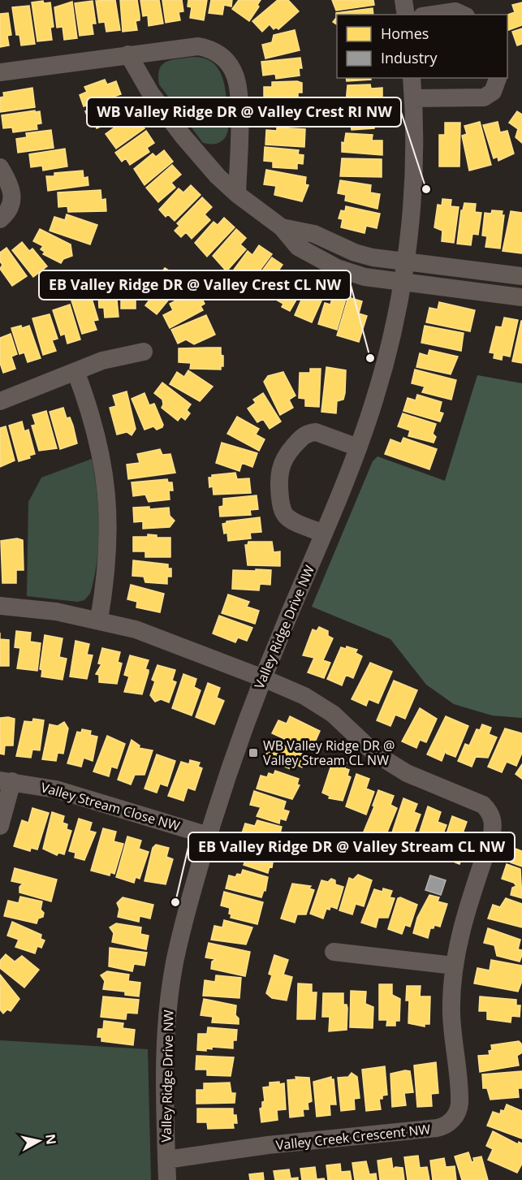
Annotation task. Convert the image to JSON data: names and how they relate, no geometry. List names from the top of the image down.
{
  "streets": {
    "street": ["Valley Ridge Drive NW", "Valley Stream Close NW", "Valley Creek Crescent NW"]
  },
  "crossings": [
    ["Valley Ridge Drive NW", "Valley Stream Close NW"],
    ["Valley Ridge Drive NW", "Valley Creek Crescent NW"]
  ],
  "places": {
    "other": ["WB Valley Ridge DR @ Valley Crest RI NW", "EB Valley Ridge DR @ Valley Crest CL NW", "EB Valley Ridge DR @ Valley Stream CL NW"],
    "transit": ["WB Valley Ridge DR @ Valley Stream CL NW"]
  },
  "legend": ["Homes", "Industry"],
  "north": "right"
}
